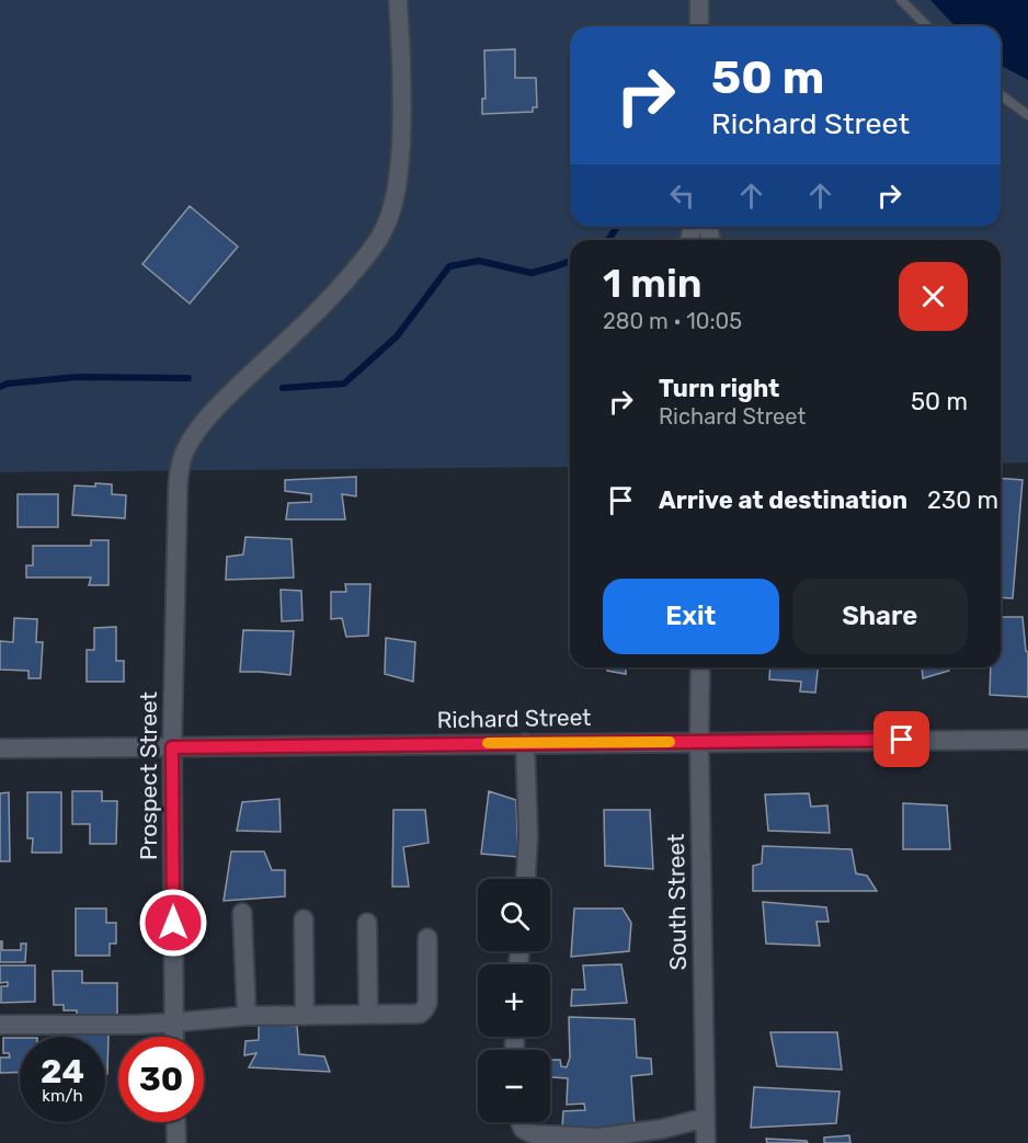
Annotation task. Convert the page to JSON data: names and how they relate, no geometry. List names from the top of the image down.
{
  "streets": {
    "street": ["Richard Street", "Prospect Street", "South Street"]
  },
  "crossings": [
    ["Richard Street", "Prospect Street"],
    ["Richard Street", "South Street"]
  ],
  "page": {
    "turn": ["50 m", "Richard Street"],
    "heading": ["1 min", "280 m · 10:05"],
    "list": [
      {
        "name": "Turn right",
        "note": "Richard Street",
        "value": "50 m"
      },
      {
        "name": "Arrive at destination",
        "value": "230 m"
      }
    ],
    "buttons": ["Exit", "Share"],
    "map_buttons": ["+", "−"],
    "speed": "24 km/h",
    "limit": "30"
  }
}
